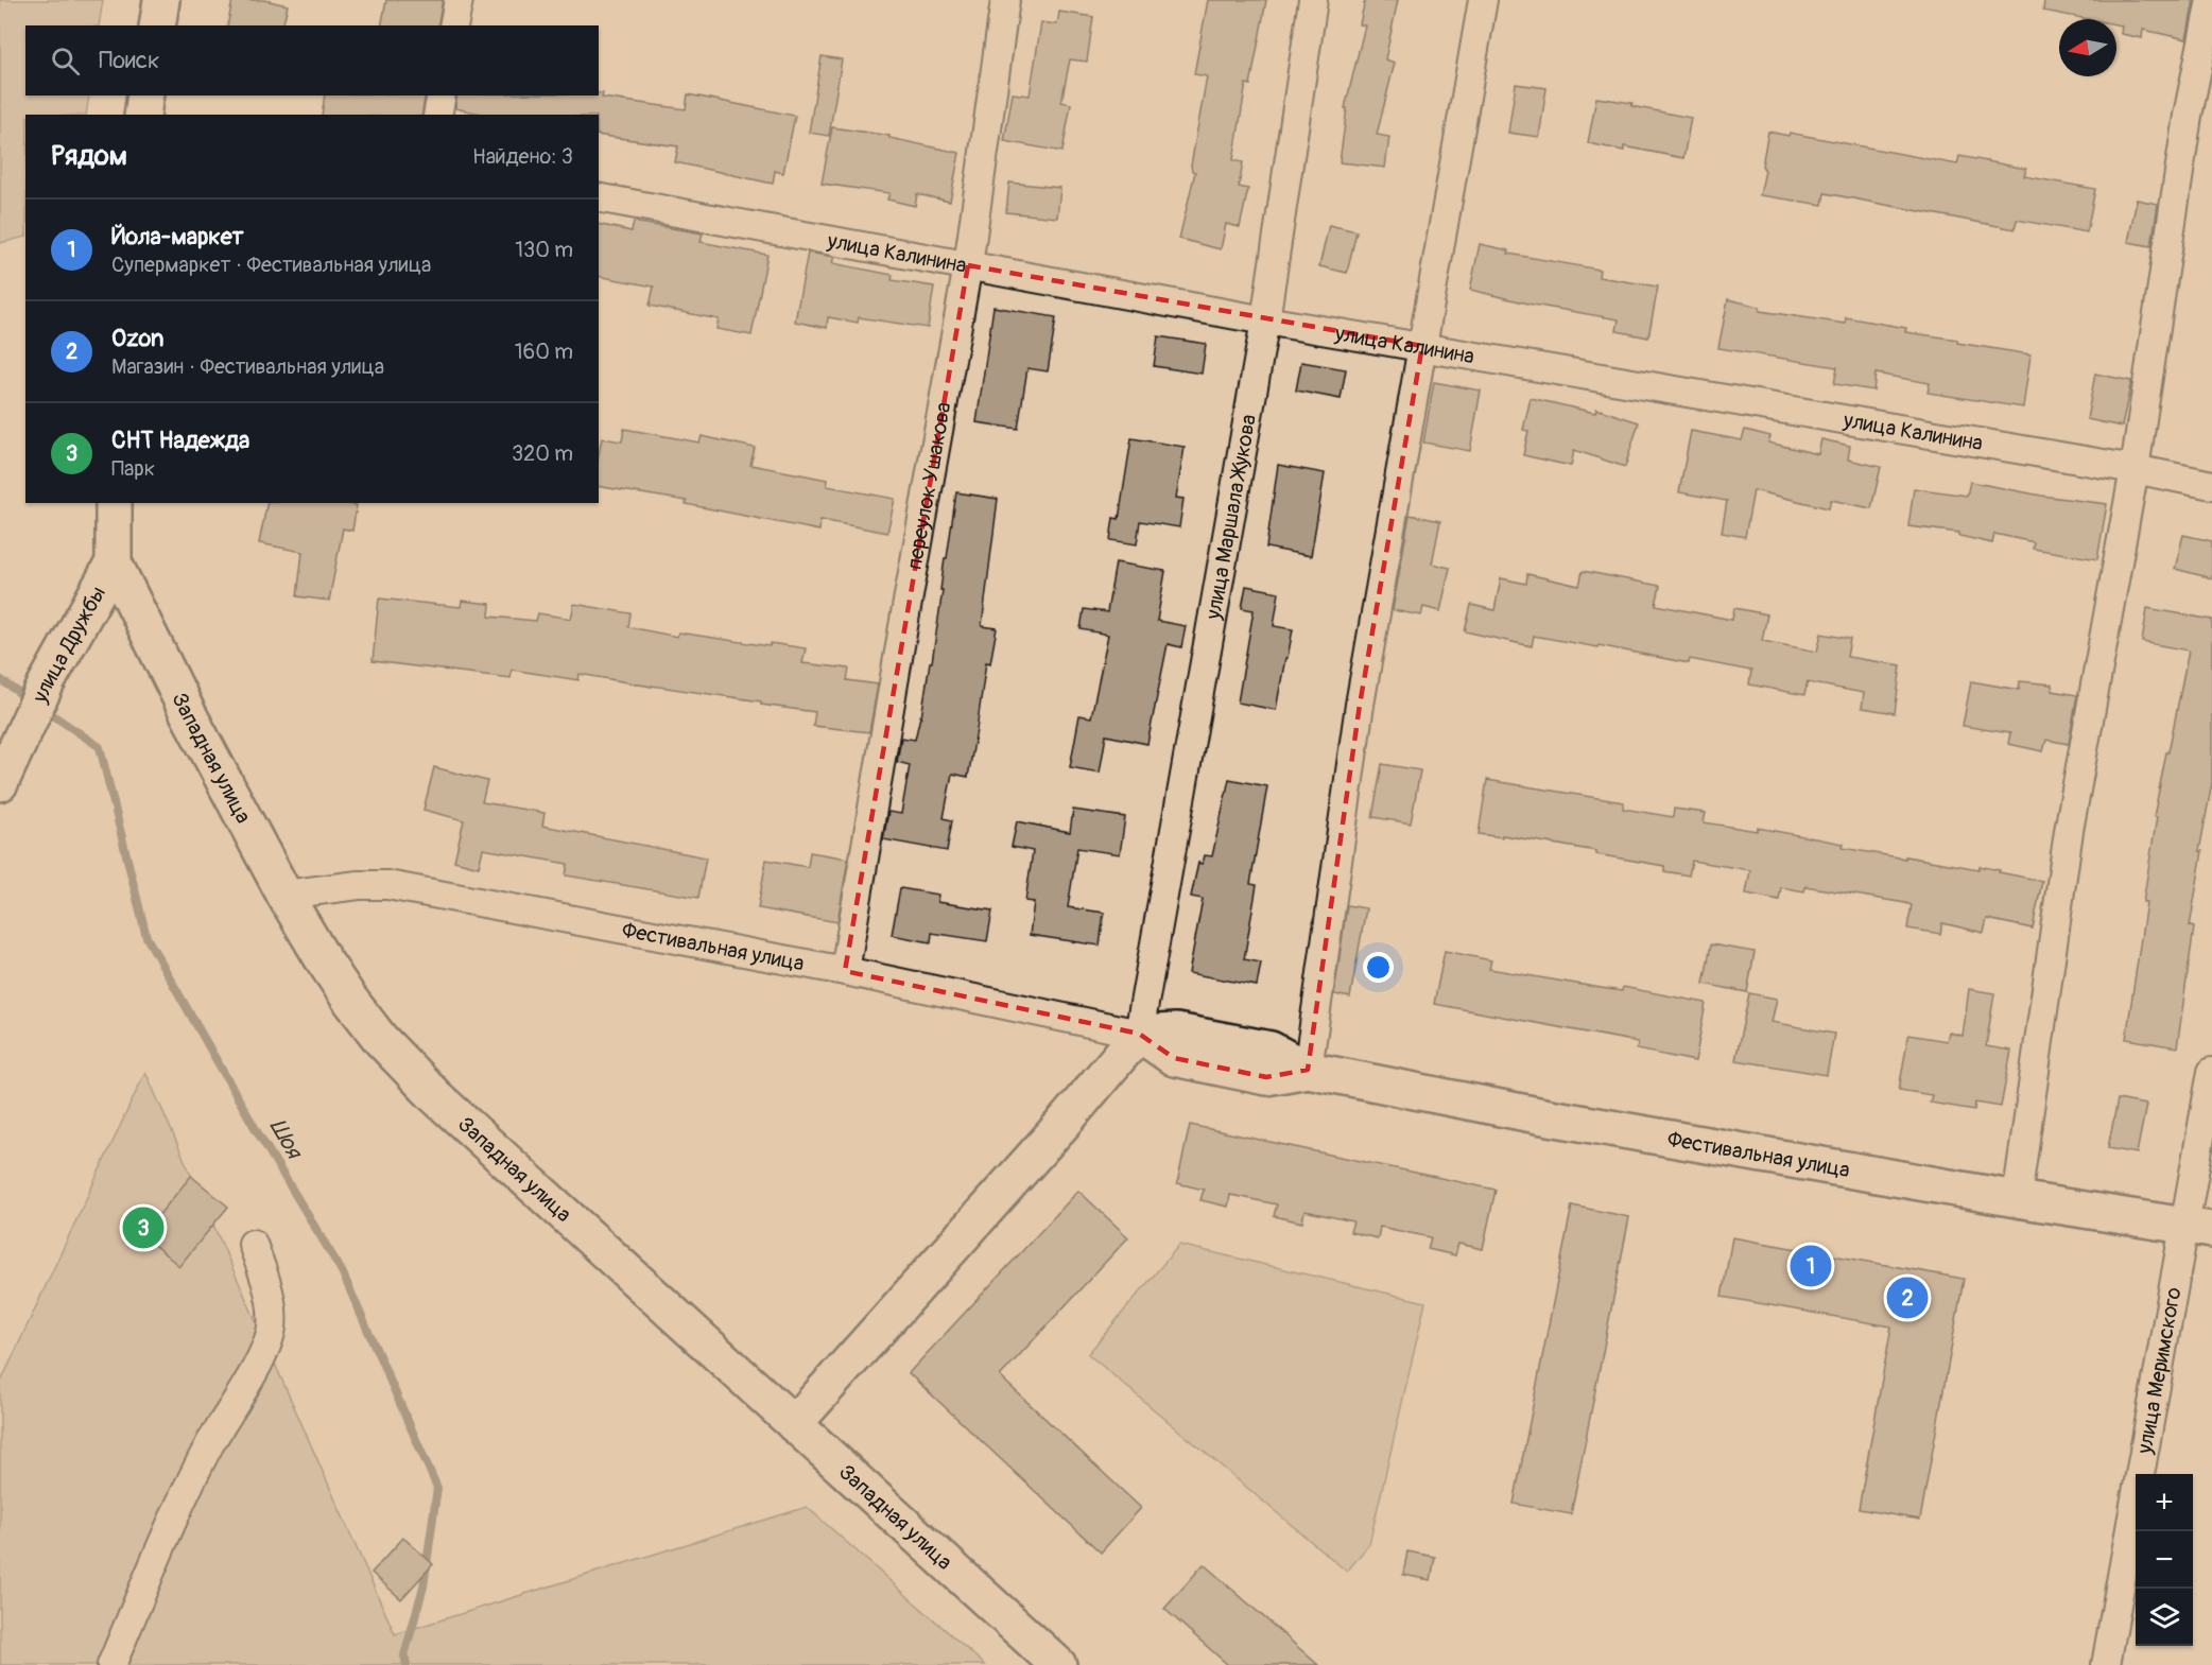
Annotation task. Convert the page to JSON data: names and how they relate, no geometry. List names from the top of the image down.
{
  "streets": {
    "main road": ["улица Дружбы", "Западная улица", "Фестивальная улица"],
    "street": [
      "улица Калинина",
      "переулок Ушакова",
      "улица Маршала Жукова",
      "улица Меримского"
    ]
  },
  "crossings": [
    ["улица Калинина", "переулок Ушакова"],
    ["улица Калинина", "улица Маршала Жукова"],
    ["переулок Ушакова", "Фестивальная улица"],
    ["улица Маршала Жукова", "Фестивальная улица"],
    ["улица Дружбы", "Западная улица"],
    ["Западная улица", "Фестивальная улица"],
    ["Фестивальная улица", "улица Меримского"]
  ],
  "water": ["Шоя"],
  "north": "left",
  "page": {
    "search": "Поиск",
    "heading": ["Рядом", "Найдено: 3"],
    "list": [
      {
        "mark": "1",
        "name": "Йола-маркет",
        "note": "Супермаркет · Фестивальная улица",
        "value": "130 m"
      },
      {
        "mark": "2",
        "name": "Ozon",
        "note": "Магазин · Фестивальная улица",
        "value": "160 m"
      },
      {
        "mark": "3",
        "name": "СНТ Надежда",
        "note": "Парк",
        "value": "320 m"
      }
    ],
    "pins": ["3", "1", "2"],
    "map_buttons": ["+", "−"]
  }
}
